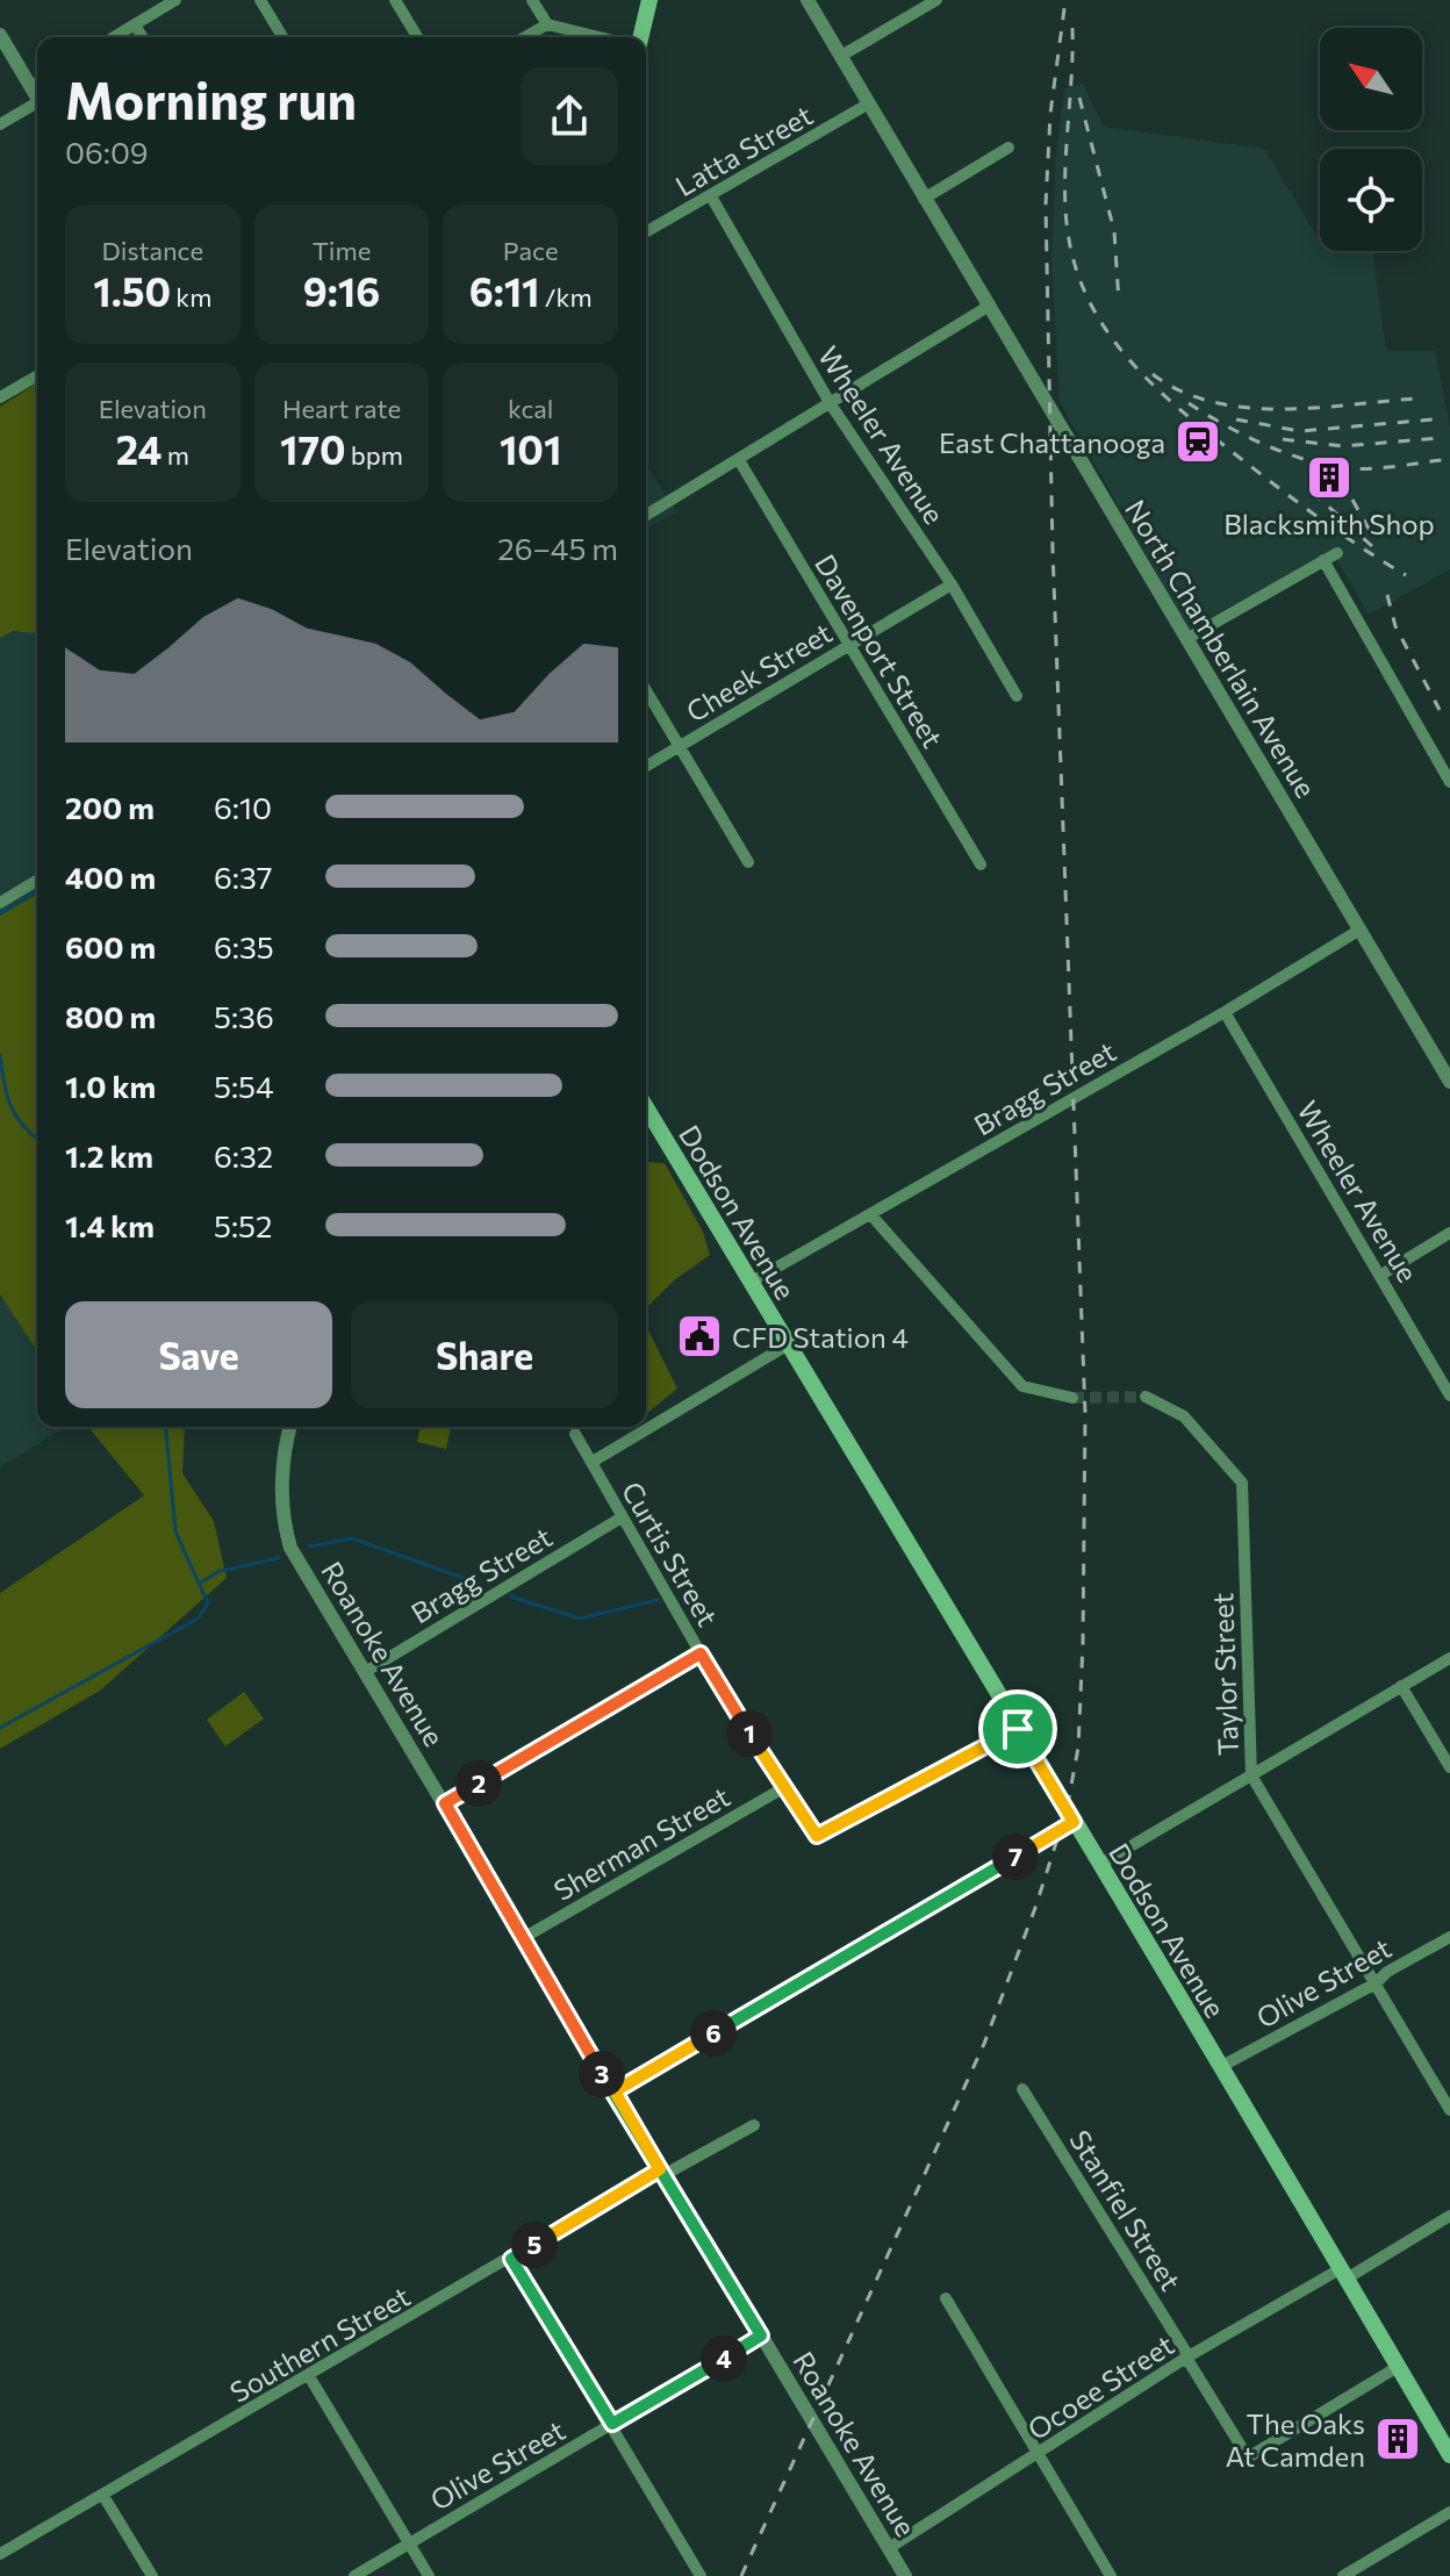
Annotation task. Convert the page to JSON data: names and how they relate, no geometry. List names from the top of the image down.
{
  "streets": {
    "main road": ["Dodson Avenue"],
    "street": [
      "Latta Street",
      "Wheeler Avenue",
      "North Chamberlain Avenue",
      "Davenport Street",
      "Cheek Street",
      "Bragg Street",
      "Curtis Street",
      "Roanoke Avenue",
      "Taylor Street",
      "Sherman Street",
      "Olive Street",
      "Stanfiel Street",
      "Southern Street",
      "Ocoee Street"
    ]
  },
  "crossings": [
    ["Latta Street", "Wheeler Avenue"],
    ["Latta Street", "North Chamberlain Avenue"],
    ["Wheeler Avenue", "Cheek Street"],
    ["Wheeler Avenue", "Bragg Street"],
    ["North Chamberlain Avenue", "Bragg Street"],
    ["Davenport Street", "Cheek Street"],
    ["Bragg Street", "Dodson Avenue"],
    ["Bragg Street", "Curtis Street"],
    ["Bragg Street", "Roanoke Avenue"],
    ["Dodson Avenue", "Curtis Street"],
    ["Dodson Avenue", "Olive Street"],
    ["Dodson Avenue", "Stanfiel Street"],
    ["Dodson Avenue", "Ocoee Street"],
    ["Curtis Street", "Sherman Street"],
    ["Roanoke Avenue", "Sherman Street"],
    ["Roanoke Avenue", "Olive Street"],
    ["Roanoke Avenue", "Southern Street"],
    ["Roanoke Avenue", "Ocoee Street"],
    ["Taylor Street", "Olive Street"],
    ["Stanfiel Street", "Ocoee Street"]
  ],
  "places": {
    "station": ["East Chattanooga"],
    "building": ["Blacksmith Shop", "The Oaks At Camden"],
    "public building": ["CFD Station 4"]
  },
  "north": "top left",
  "page": {
    "heading": ["Morning run", "06:09"],
    "stats": [
      ["Distance", "1.50 km"],
      ["Time", "9:16"],
      ["Pace", "6:11 /km"],
      ["Elevation", "24 m"],
      ["Heart rate", "170 bpm"],
      ["kcal", "101"]
    ],
    "chart": ["Elevation", "26–45 m"],
    "list": [
      {
        "name": "200 m",
        "note": "6:10"
      },
      {
        "name": "400 m",
        "note": "6:37"
      },
      {
        "name": "600 m",
        "note": "6:35"
      },
      {
        "name": "800 m",
        "note": "5:36"
      },
      {
        "name": "1.0 km",
        "note": "5:54"
      },
      {
        "name": "1.2 km",
        "note": "6:32"
      },
      {
        "name": "1.4 km",
        "note": "5:52"
      }
    ],
    "buttons": ["Save", "Share"],
    "pins": [
      "1",
      "2",
      "7",
      "6",
      "3",
      "5",
      "4"
    ]
  }
}
